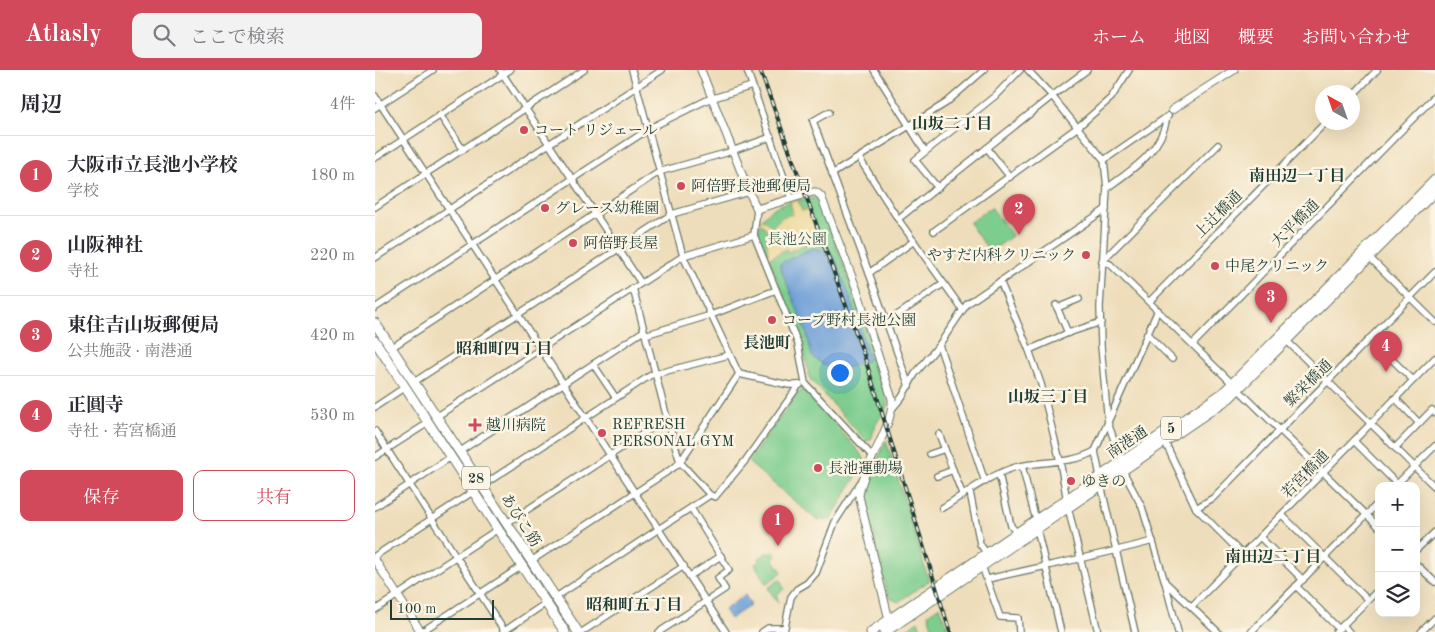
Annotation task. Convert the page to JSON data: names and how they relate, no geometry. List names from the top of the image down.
{
  "streets": {
    "main road": [
      "5",
      "南港通",
      "28",
      "あびこ筋"
    ],
    "street": [
      "上辻橋通",
      "大平橋通",
      "繁栄橋通",
      "若宮橋通"
    ]
  },
  "districts": [
    "山坂二丁目",
    "南田辺一丁目",
    "長池町",
    "昭和町四丁目",
    "山坂三丁目",
    "南田辺二丁目",
    "昭和町五丁目"
  ],
  "parks": ["長池公園"],
  "places": {
    "other": [
      "コート リジェール",
      "阿倍野長池郵便局",
      "グレース幼稚園",
      "阿倍野長屋",
      "やすだ内科クリニック",
      "中尾クリニック",
      "コープ野村長池公園",
      "REFRESH PERSONAL GYM",
      "長池運動場",
      "ゆきの"
    ],
    "health": ["越川病院"]
  },
  "scale_bar": "100 m",
  "north": "top left",
  "page": {
    "header": "Atlasly",
    "search": "ここで検索",
    "nav": [
      "ホーム",
      "地図",
      "概要",
      "お問い合わせ"
    ],
    "heading": ["周辺", "4件"],
    "list": [
      {
        "mark": "1",
        "name": "大阪市立長池小学校",
        "note": "学校",
        "value": "180 m"
      },
      {
        "mark": "2",
        "name": "山阪神社",
        "note": "寺社",
        "value": "220 m"
      },
      {
        "mark": "3",
        "name": "東住吉山坂郵便局",
        "note": "公共施設 · 南港通",
        "value": "420 m"
      },
      {
        "mark": "4",
        "name": "正圓寺",
        "note": "寺社 · 若宮橋通",
        "value": "530 m"
      }
    ],
    "pins": [
      "2",
      "3",
      "4",
      "1"
    ],
    "buttons": ["保存", "共有"],
    "map_buttons": ["+", "−"],
    "scale": "100 m"
  }
}
